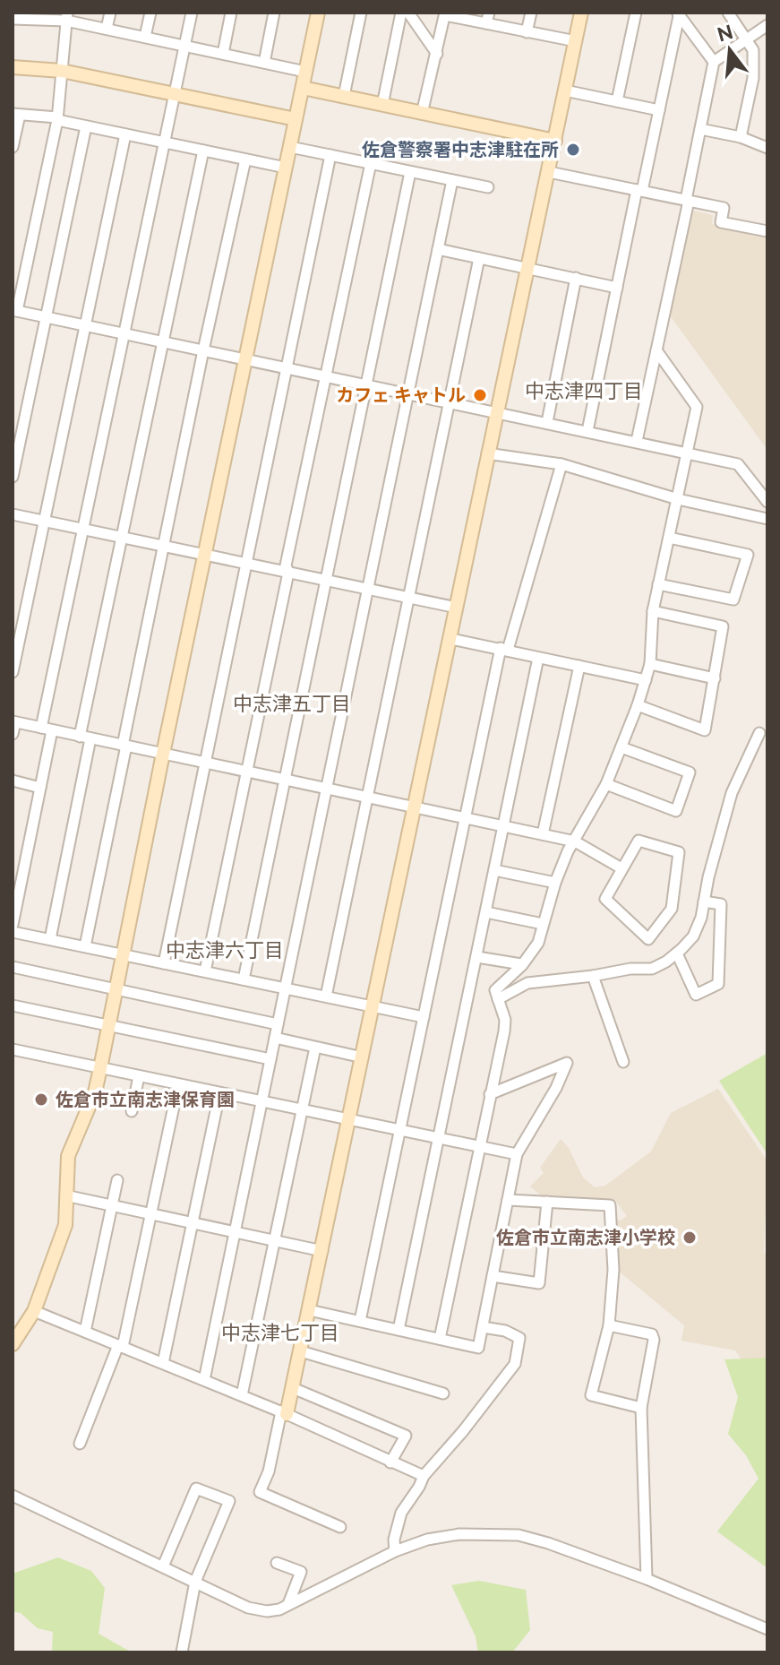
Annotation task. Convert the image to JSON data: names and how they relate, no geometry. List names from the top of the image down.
{
  "districts": [
    "中志津四丁目",
    "中志津五丁目",
    "中志津六丁目",
    "中志津七丁目"
  ],
  "places": [
    "佐倉警察署中志津駐在所",
    "カフェ キャトル",
    "佐倉市立南志津保育園",
    "佐倉市立南志津小学校"
  ],
  "north": "top"
}
